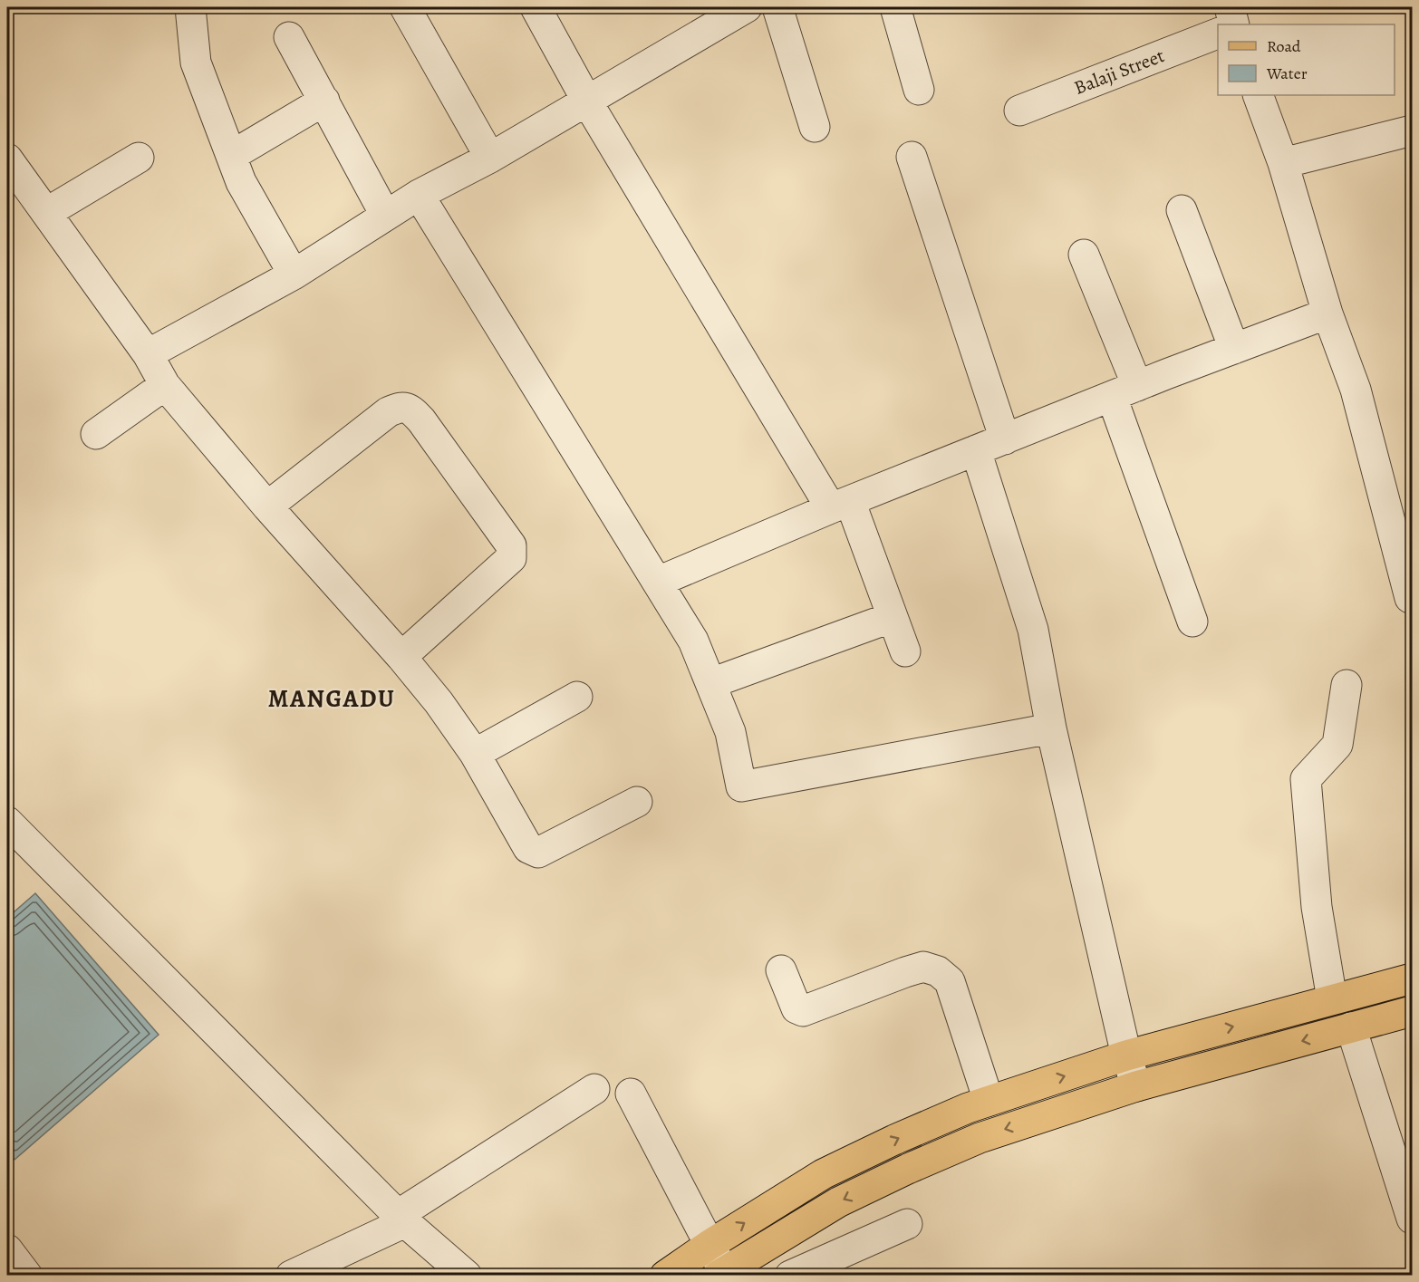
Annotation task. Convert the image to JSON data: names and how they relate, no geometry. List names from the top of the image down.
{
  "streets": {
    "street": ["Balaji Street"]
  },
  "districts": ["MANGADU"],
  "legend": ["Road", "Water"]
}
